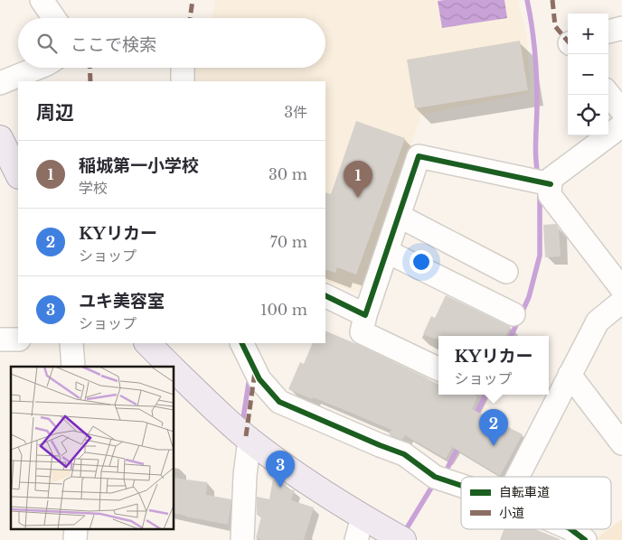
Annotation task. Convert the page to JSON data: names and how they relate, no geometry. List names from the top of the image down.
{
  "legend": ["自転車道", "小道"],
  "page": {
    "map_buttons": ["+", "−"],
    "search": "ここで検索",
    "heading": ["周辺", "3件"],
    "list": [
      {
        "mark": "1",
        "name": "稲城第一小学校",
        "note": "学校",
        "value": "30 m"
      },
      {
        "mark": "2",
        "name": "KYリカー",
        "note": "ショップ",
        "value": "70 m"
      },
      {
        "mark": "3",
        "name": "ユキ美容室",
        "note": "ショップ",
        "value": "100 m"
      }
    ],
    "pins": ["1", "2", "3"],
    "popup": ["KYリカー", "ショップ"]
  }
}
